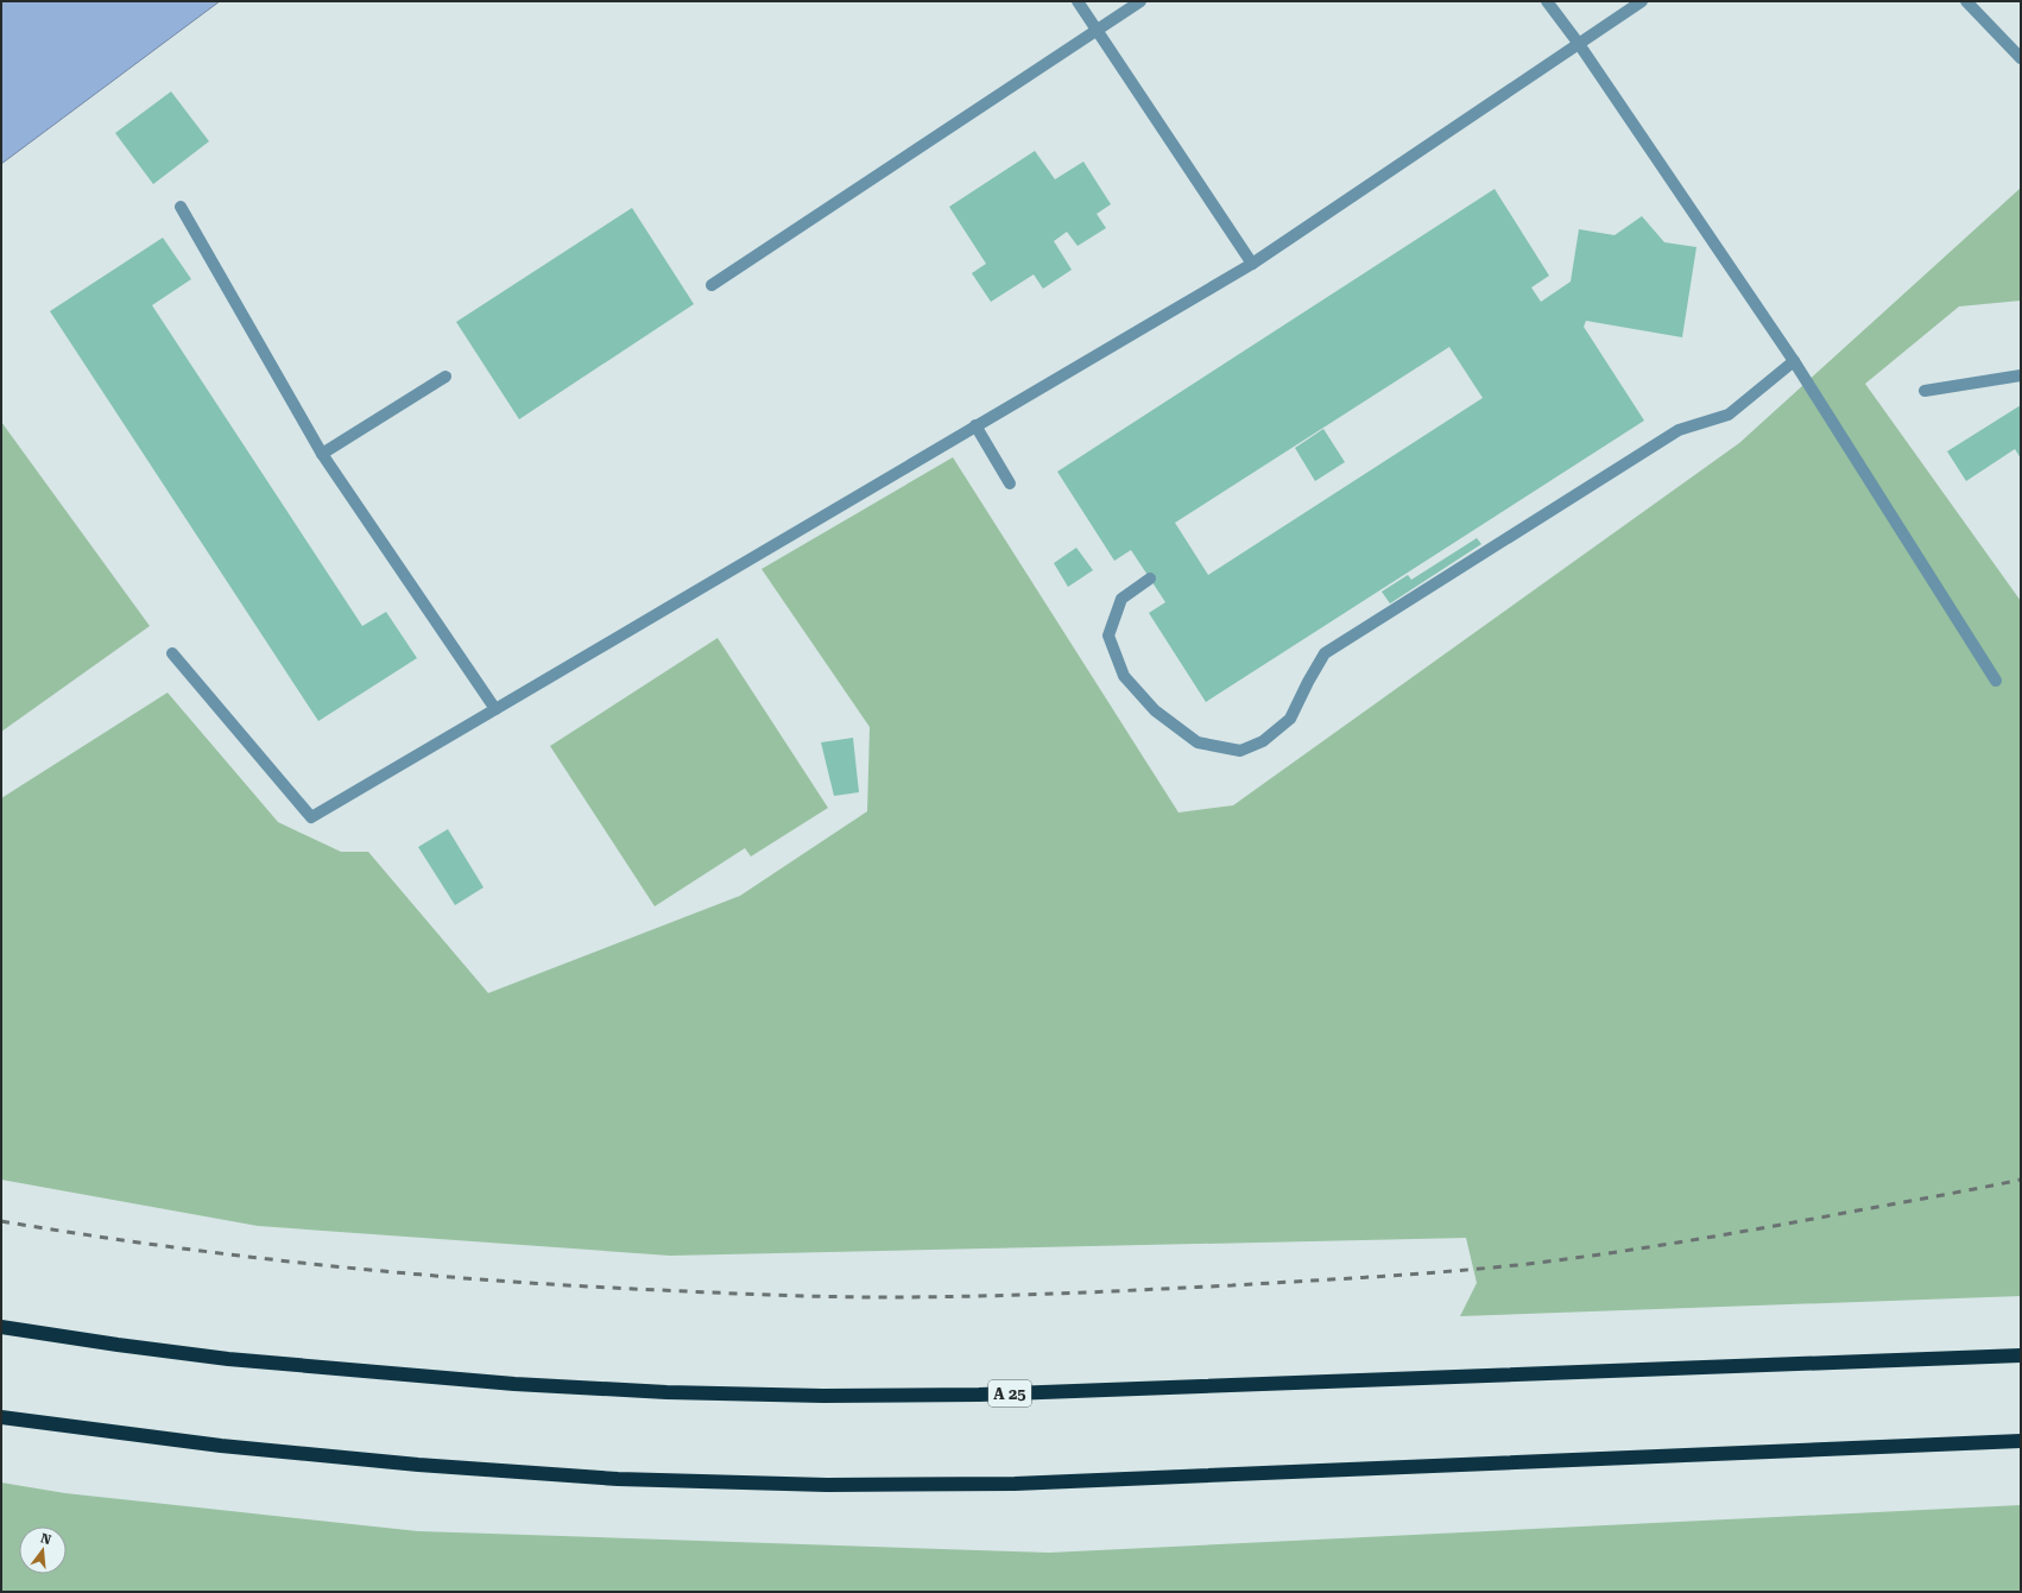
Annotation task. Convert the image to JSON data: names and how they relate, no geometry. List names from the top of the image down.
{
  "streets": {
    "highway": ["A 25"]
  },
  "north": "top"
}
